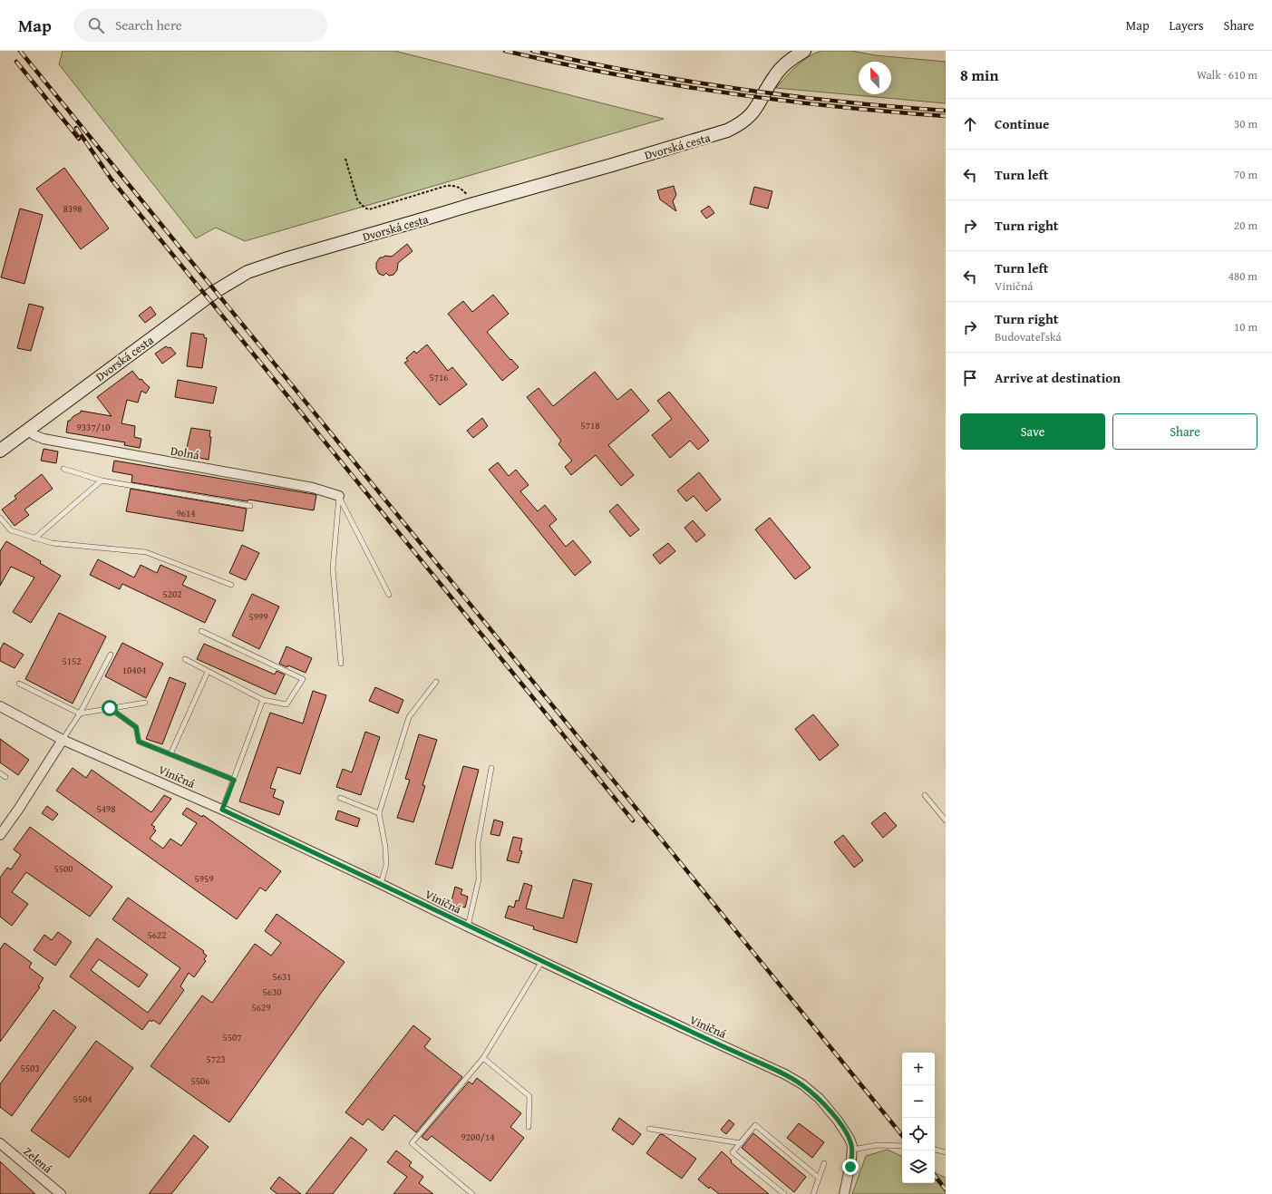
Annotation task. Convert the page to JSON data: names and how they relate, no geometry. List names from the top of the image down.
{
  "streets": {
    "street": [
      "Dvorská cesta",
      "Dolná",
      "Viničná",
      "Zelená"
    ]
  },
  "crossings": [
    ["Dvorská cesta", "Dolná"]
  ],
  "house_numbers": [
    "8398",
    "5716",
    "5718",
    "9337/10",
    "9614",
    "5202",
    "5999",
    "5152",
    "10404",
    "5498",
    "5500",
    "5959",
    "5622",
    "5631",
    "5630",
    "5629",
    "5507",
    "5723",
    "5503",
    "5506",
    "5504",
    "9200/14"
  ],
  "north": "top left",
  "page": {
    "header": "Map",
    "search": "Search here",
    "nav": ["Map", "Layers", "Share"],
    "heading": ["8 min", "Walk · 610 m"],
    "list": [
      ["Continue", "30 m"],
      ["Turn left", "70 m"],
      ["Turn right", "20 m"],
      ["Turn left", "Viničná", "480 m"],
      ["Turn right", "Budovateľská", "10 m"],
      "Arrive at destination"
    ],
    "buttons": ["Save", "Share"],
    "map_buttons": ["+", "−"]
  }
}
